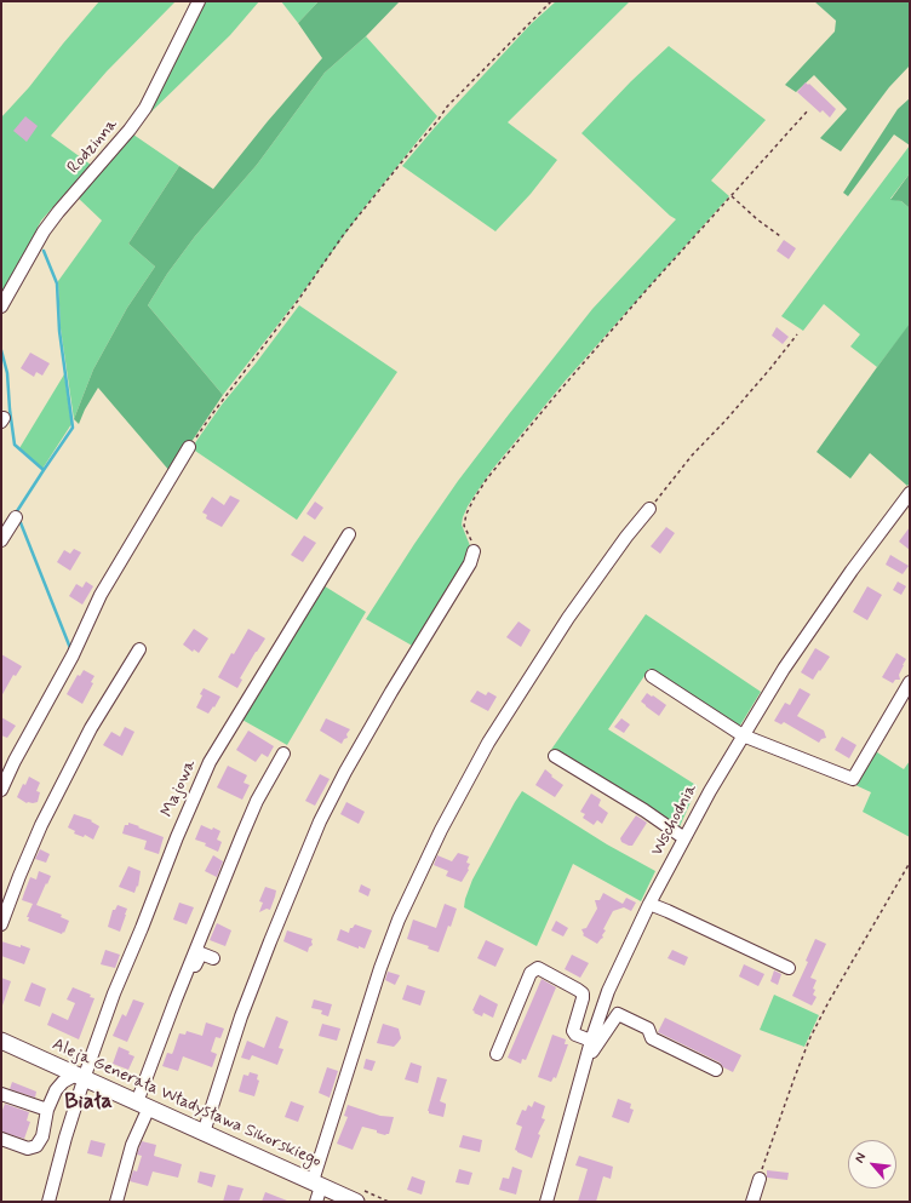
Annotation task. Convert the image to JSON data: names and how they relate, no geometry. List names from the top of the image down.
{
  "streets": {
    "main road": ["Aleja Generała Władysława Sikorskiego"],
    "street": ["Rodzinna", "Majowa", "Wschodnia"]
  },
  "crossings": [
    ["Majowa", "Aleja Generała Władysława Sikorskiego"]
  ],
  "districts": ["Biała"],
  "north": "top left"
}
